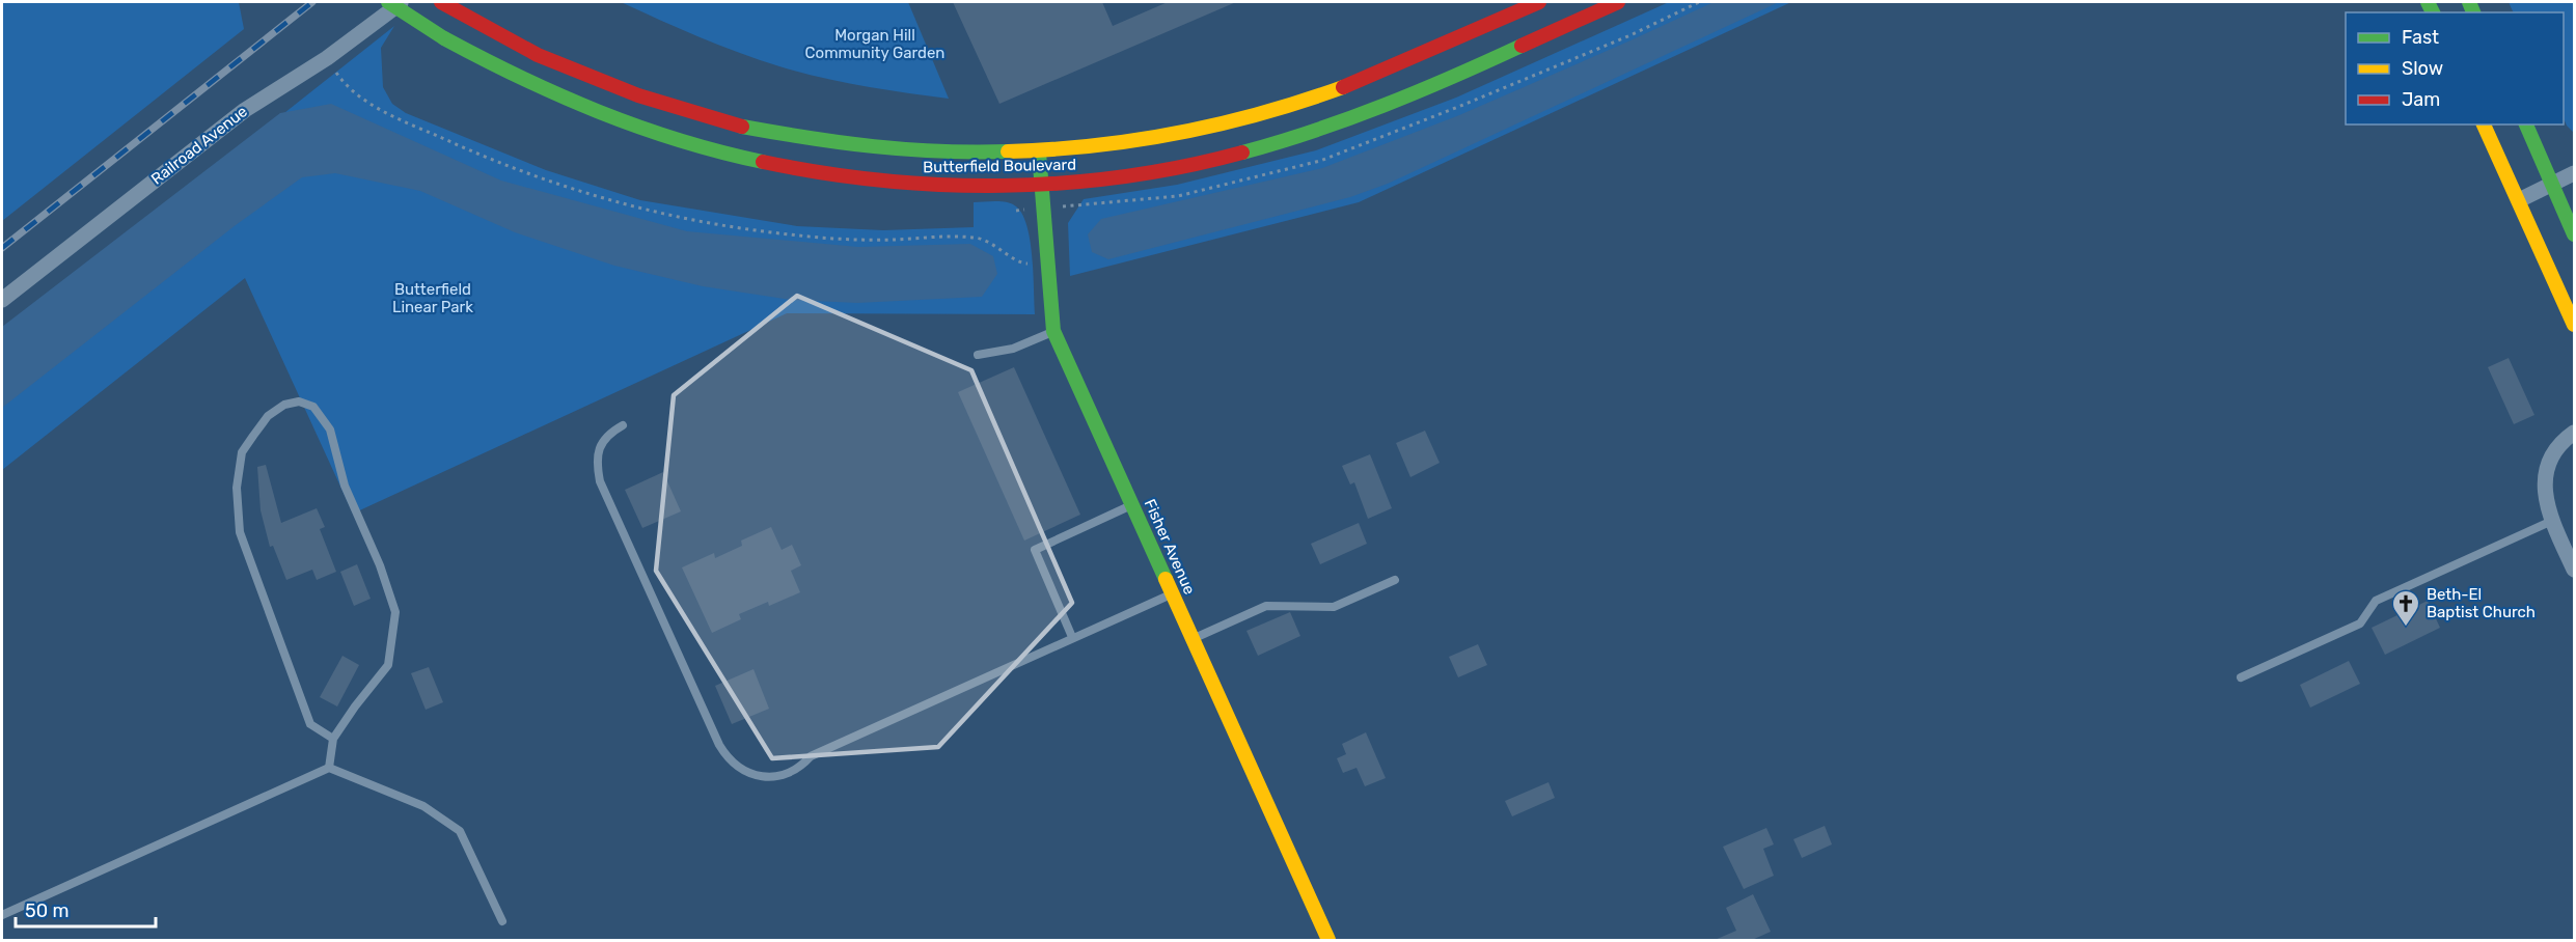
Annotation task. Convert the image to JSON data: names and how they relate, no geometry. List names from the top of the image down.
{
  "streets": {
    "main road": ["Butterfield Boulevard", "Fisher Avenue"],
    "street": ["Railroad Avenue"]
  },
  "crossings": [
    ["Butterfield Boulevard", "Fisher Avenue"]
  ],
  "parks": ["Morgan Hill Community Garden", "Butterfield Linear Park"],
  "places": {
    "church": ["Beth-El Baptist Church"]
  },
  "legend": ["Fast", "Slow", "Jam"],
  "scale_bar": "50 m"
}
